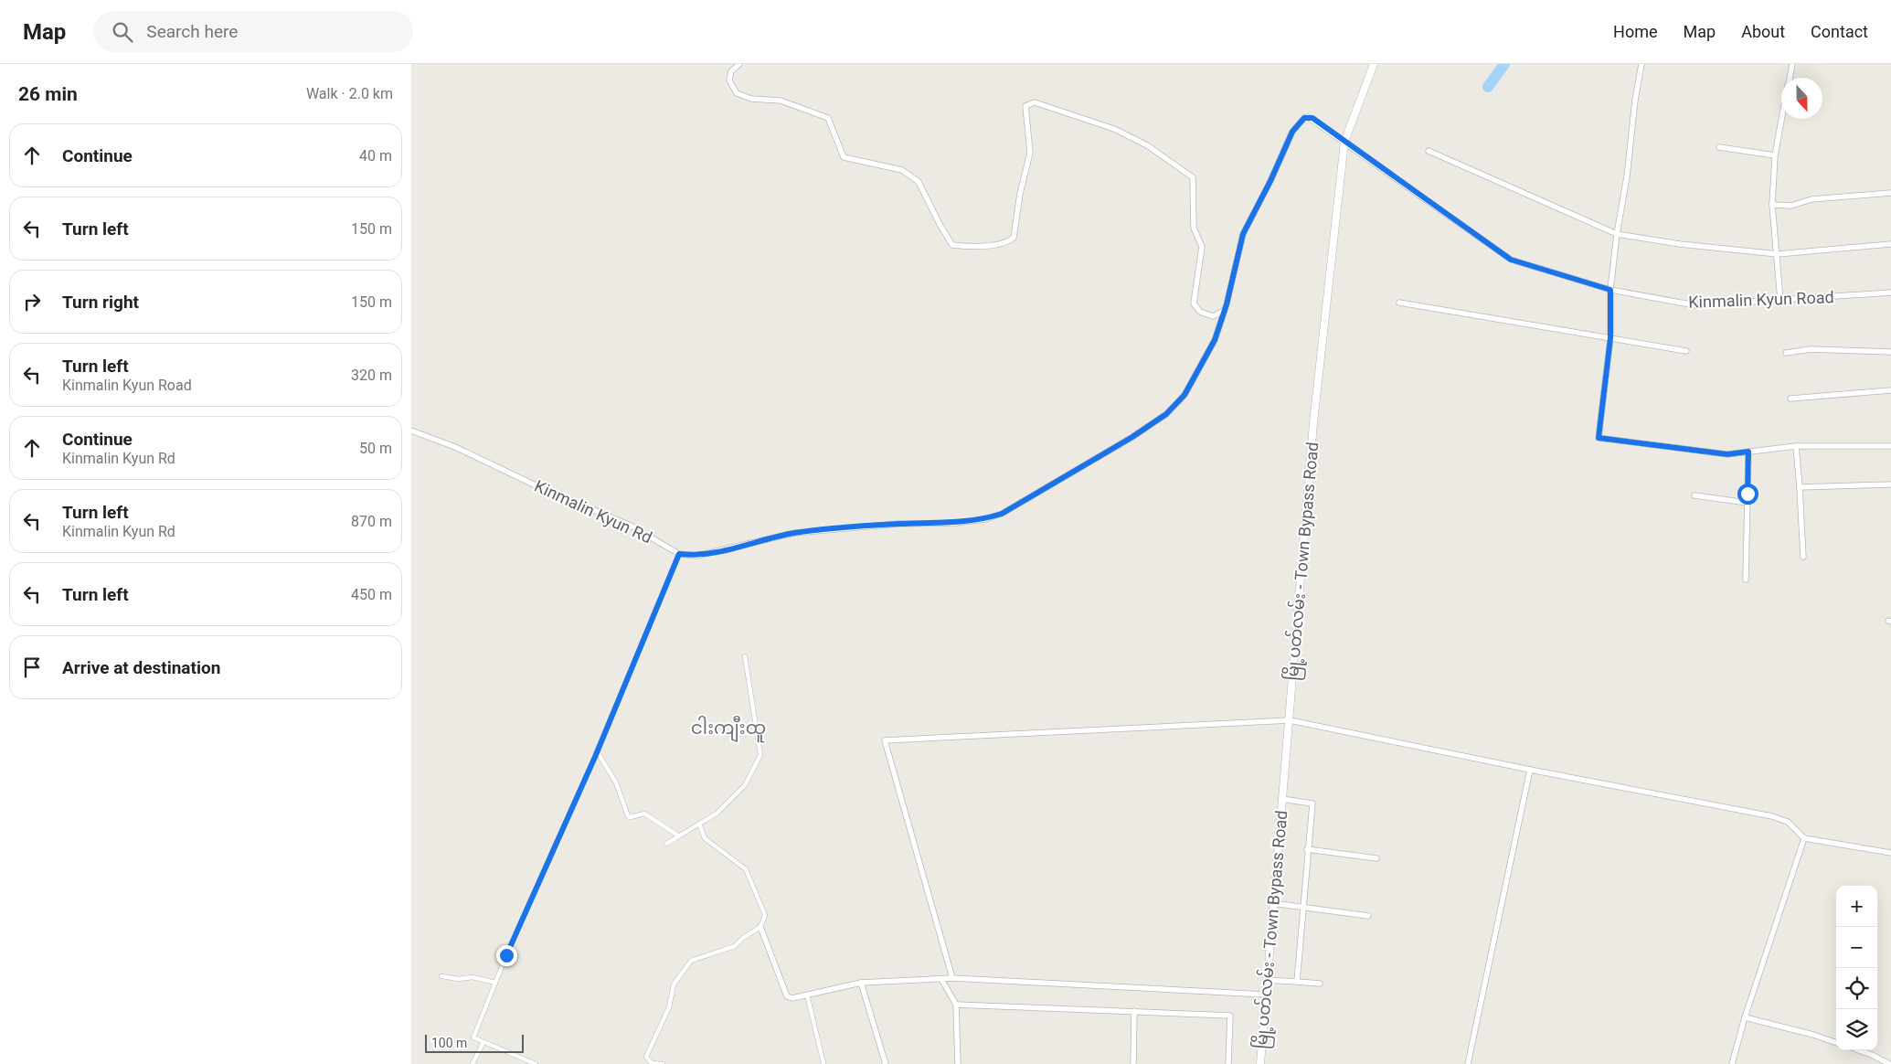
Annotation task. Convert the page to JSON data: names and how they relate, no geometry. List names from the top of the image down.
{
  "streets": {
    "main road": ["မြို့ပတ်လမ်း - Town Bypass Road"],
    "street": ["Kinmalin Kyun Road", "Kinmalin Kyun Rd"]
  },
  "crossings": [
    ["Kinmalin Kyun Road", "Kinmalin Kyun Rd"],
    ["Kinmalin Kyun Road", "မြို့ပတ်လမ်း - Town Bypass Road"],
    ["Kinmalin Kyun Rd", "မြို့ပတ်လမ်း - Town Bypass Road"]
  ],
  "districts": ["ငါးကျီးထူ"],
  "scale_bar": "100 m",
  "north": "bottom",
  "page": {
    "header": "Map",
    "search": "Search here",
    "nav": [
      "Home",
      "Map",
      "About",
      "Contact"
    ],
    "heading": ["26 min", "Walk · 2.0 km"],
    "list": [
      ["Continue", "40 m"],
      ["Turn left", "150 m"],
      ["Turn right", "150 m"],
      ["Turn left", "Kinmalin Kyun Road", "320 m"],
      ["Continue", "Kinmalin Kyun Rd", "50 m"],
      ["Turn left", "Kinmalin Kyun Rd", "870 m"],
      ["Turn left", "450 m"],
      "Arrive at destination"
    ],
    "map_buttons": ["+", "−"],
    "scale": "100 m"
  }
}
